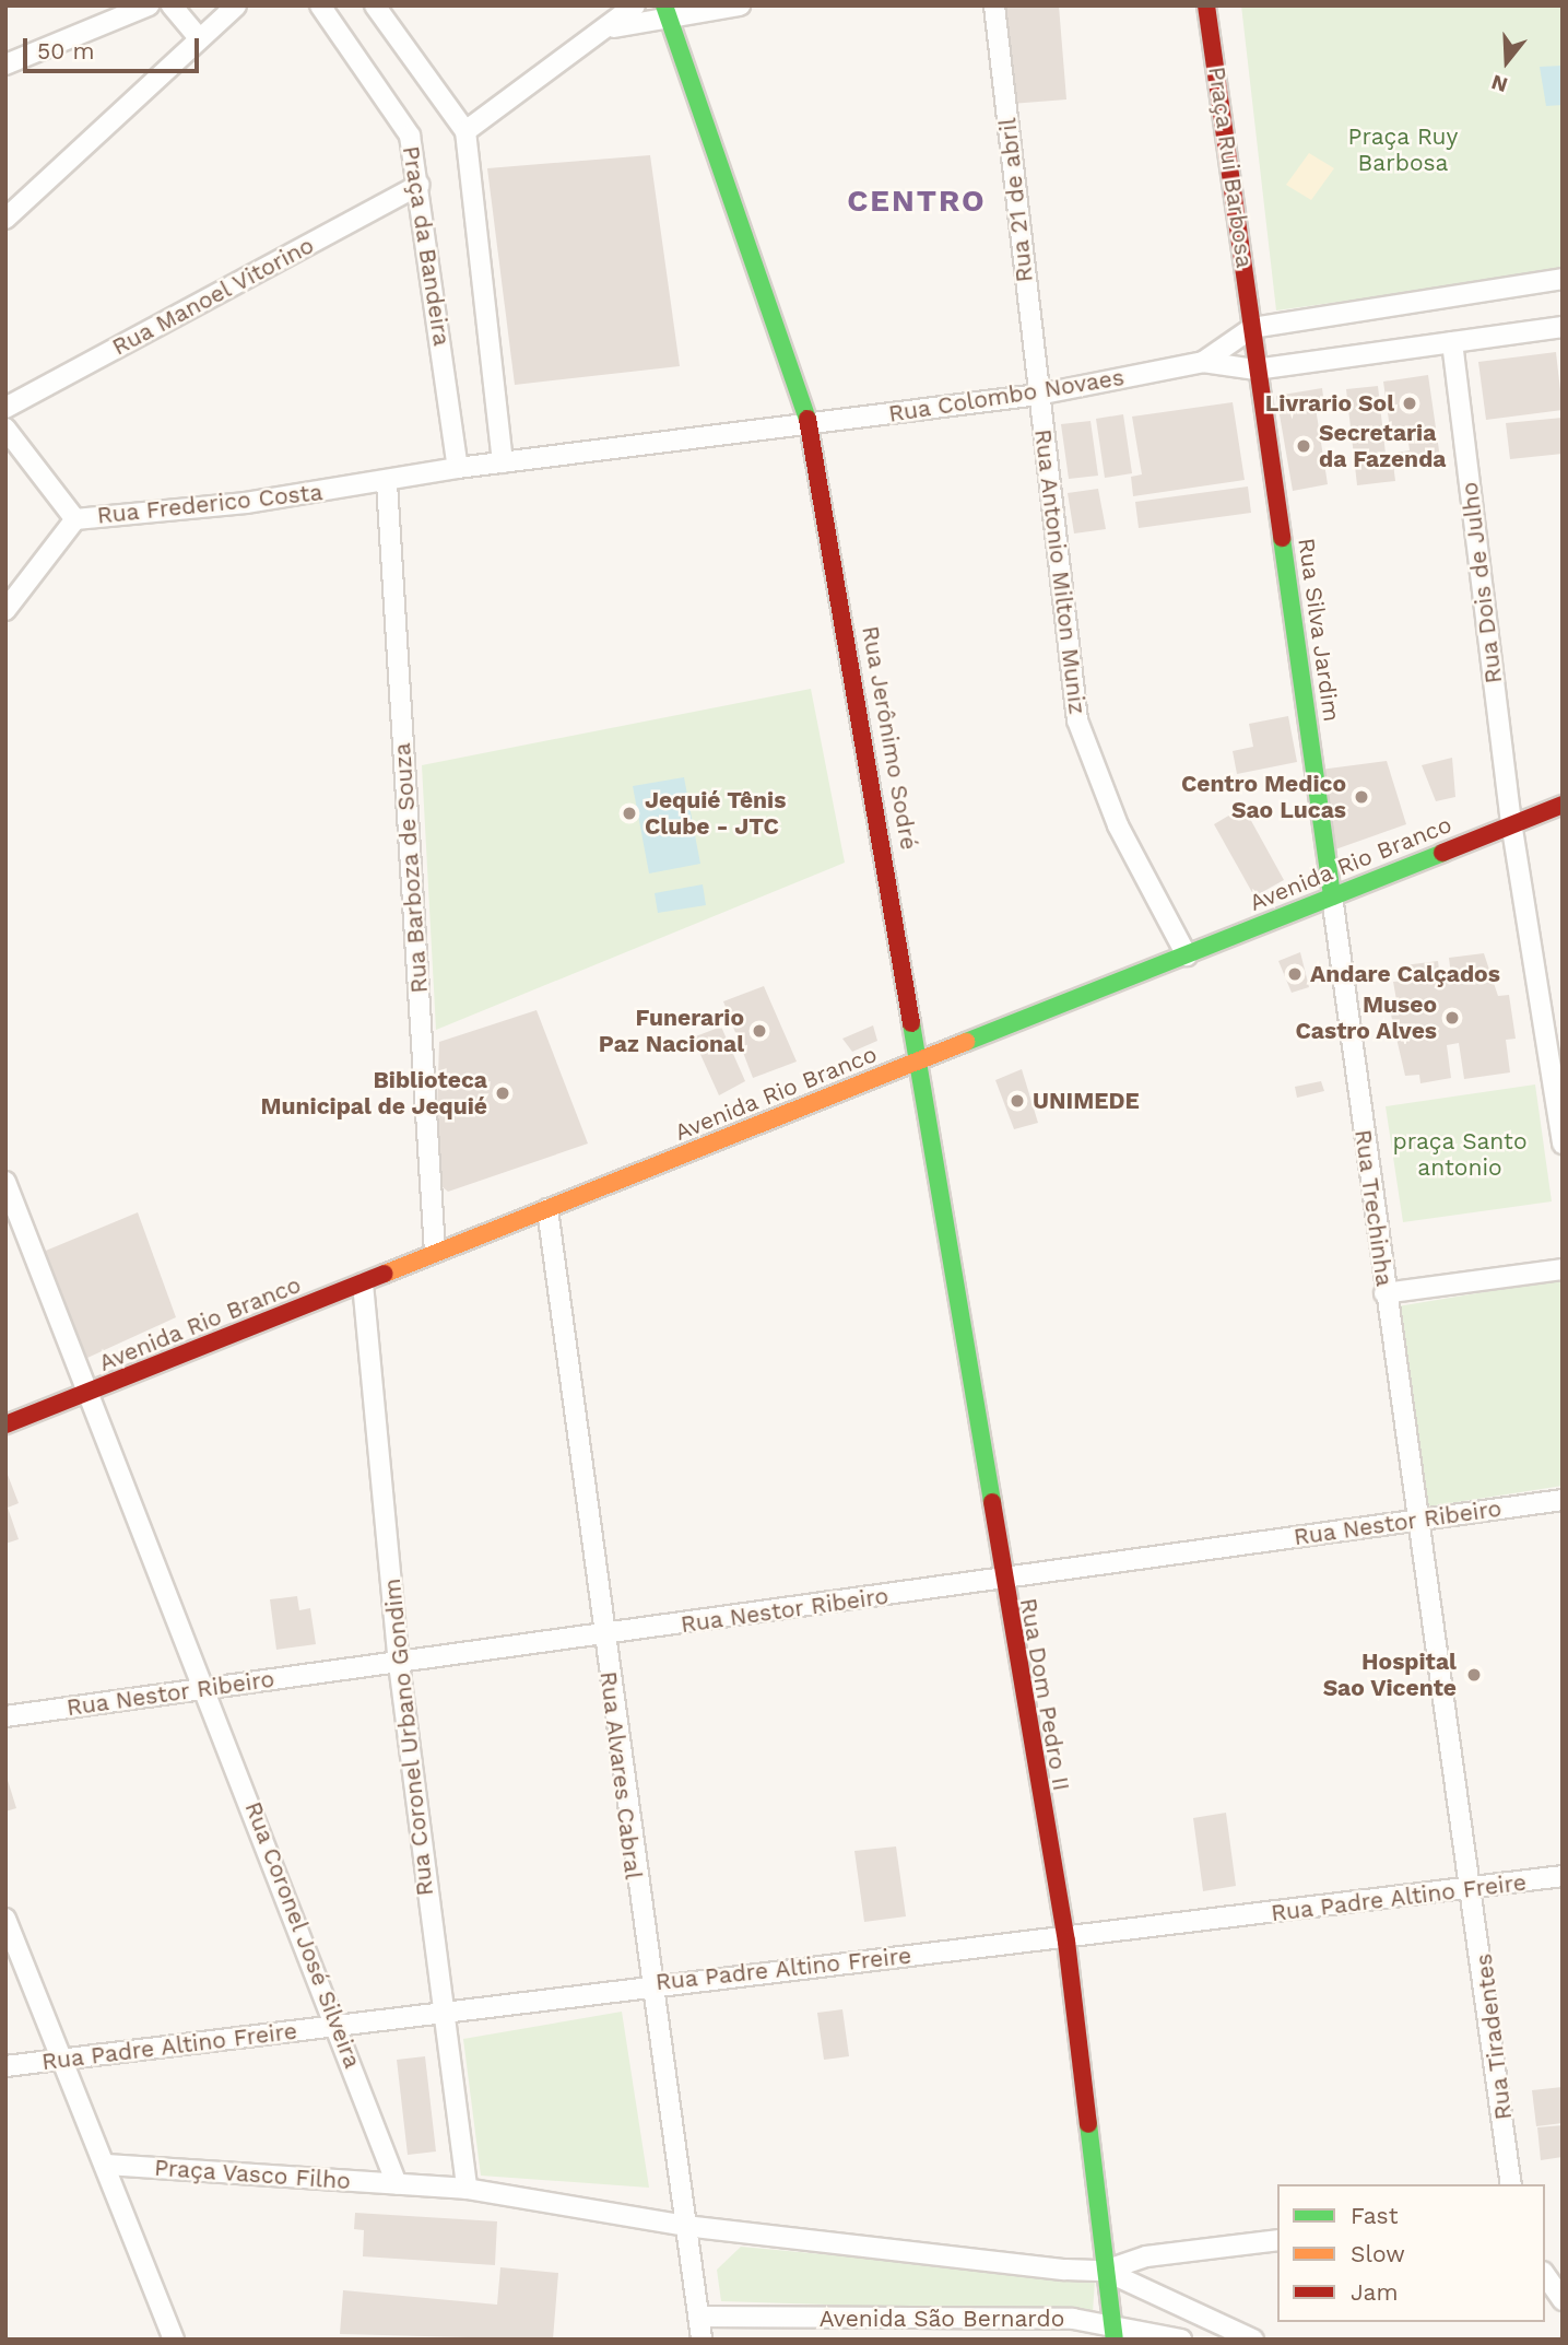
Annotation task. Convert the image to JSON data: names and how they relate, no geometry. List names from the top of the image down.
{
  "streets": {
    "main road": [
      "Praça Rui Barbosa",
      "Rua Silva Jardim",
      "Rua Jerônimo Sodré",
      "Avenida Rio Branco",
      "Rua Dom Pedro II"
    ],
    "street": [
      "Rua 21 de abril",
      "Praça da Bandeira",
      "Rua Manoel Vitorino",
      "Rua Colombo Novaes",
      "Rua Frederico Costa",
      "Rua Antonio Milton Muniz",
      "Rua Dois de Julho",
      "Rua Barboza de Souza",
      "Rua Trechinha",
      "Rua Nestor Ribeiro",
      "Rua Coronel Urbano Gondim",
      "Rua Alvares Cabral",
      "Rua Padre Altino Freire",
      "Rua Coronel José Silveira",
      "Rua Tiradentes",
      "Praça Vasco Filho",
      "Avenida São Bernardo"
    ]
  },
  "crossings": [
    ["Praça Rui Barbosa", "Rua Silva Jardim"],
    ["Rua 21 de abril", "Rua Colombo Novaes"],
    ["Rua 21 de abril", "Rua Antonio Milton Muniz"],
    ["Praça da Bandeira", "Rua Manoel Vitorino"],
    ["Praça da Bandeira", "Rua Colombo Novaes"],
    ["Praça da Bandeira", "Rua Frederico Costa"],
    ["Rua Colombo Novaes", "Rua Frederico Costa"],
    ["Rua Colombo Novaes", "Rua Antonio Milton Muniz"],
    ["Rua Colombo Novaes", "Rua Jerônimo Sodré"],
    ["Rua Frederico Costa", "Rua Barboza de Souza"],
    ["Rua Antonio Milton Muniz", "Avenida Rio Branco"],
    ["Rua Dois de Julho", "Avenida Rio Branco"],
    ["Rua Silva Jardim", "Avenida Rio Branco"],
    ["Rua Silva Jardim", "Rua Trechinha"],
    ["Rua Jerônimo Sodré", "Avenida Rio Branco"],
    ["Rua Jerônimo Sodré", "Rua Dom Pedro II"],
    ["Avenida Rio Branco", "Rua Barboza de Souza"],
    ["Avenida Rio Branco", "Rua Trechinha"],
    ["Avenida Rio Branco", "Rua Dom Pedro II"],
    ["Avenida Rio Branco", "Rua Coronel Urbano Gondim"],
    ["Avenida Rio Branco", "Rua Alvares Cabral"],
    ["Avenida Rio Branco", "Rua Coronel José Silveira"],
    ["Rua Trechinha", "Rua Nestor Ribeiro"],
    ["Rua Trechinha", "Rua Padre Altino Freire"],
    ["Rua Trechinha", "Rua Tiradentes"],
    ["Rua Nestor Ribeiro", "Rua Dom Pedro II"],
    ["Rua Nestor Ribeiro", "Rua Coronel Urbano Gondim"],
    ["Rua Nestor Ribeiro", "Rua Alvares Cabral"],
    ["Rua Nestor Ribeiro", "Rua Coronel José Silveira"],
    ["Rua Dom Pedro II", "Rua Padre Altino Freire"],
    ["Rua Dom Pedro II", "Avenida São Bernardo"],
    ["Rua Coronel Urbano Gondim", "Rua Padre Altino Freire"],
    ["Rua Coronel Urbano Gondim", "Praça Vasco Filho"],
    ["Rua Alvares Cabral", "Rua Padre Altino Freire"],
    ["Rua Alvares Cabral", "Praça Vasco Filho"],
    ["Rua Alvares Cabral", "Avenida São Bernardo"],
    ["Rua Padre Altino Freire", "Rua Coronel José Silveira"],
    ["Rua Padre Altino Freire", "Rua Tiradentes"],
    ["Rua Coronel José Silveira", "Praça Vasco Filho"]
  ],
  "districts": ["CENTRO"],
  "parks": ["Praça Ruy Barbosa", "praça Santo antonio"],
  "places": [
    "Livrario Sol",
    "Secretaria da Fazenda",
    "Centro Medico Sao Lucas",
    "Jequié Tênis Clube - JTC",
    "Andare Calçados",
    "Museo Castro Alves",
    "Funerario Paz Nacional",
    "Biblioteca Municipal de Jequié",
    "UNIMEDE",
    "Hospital Sao Vicente"
  ],
  "legend": ["Fast", "Slow", "Jam"],
  "scale_bar": "50 m",
  "north": "bottom"
}
